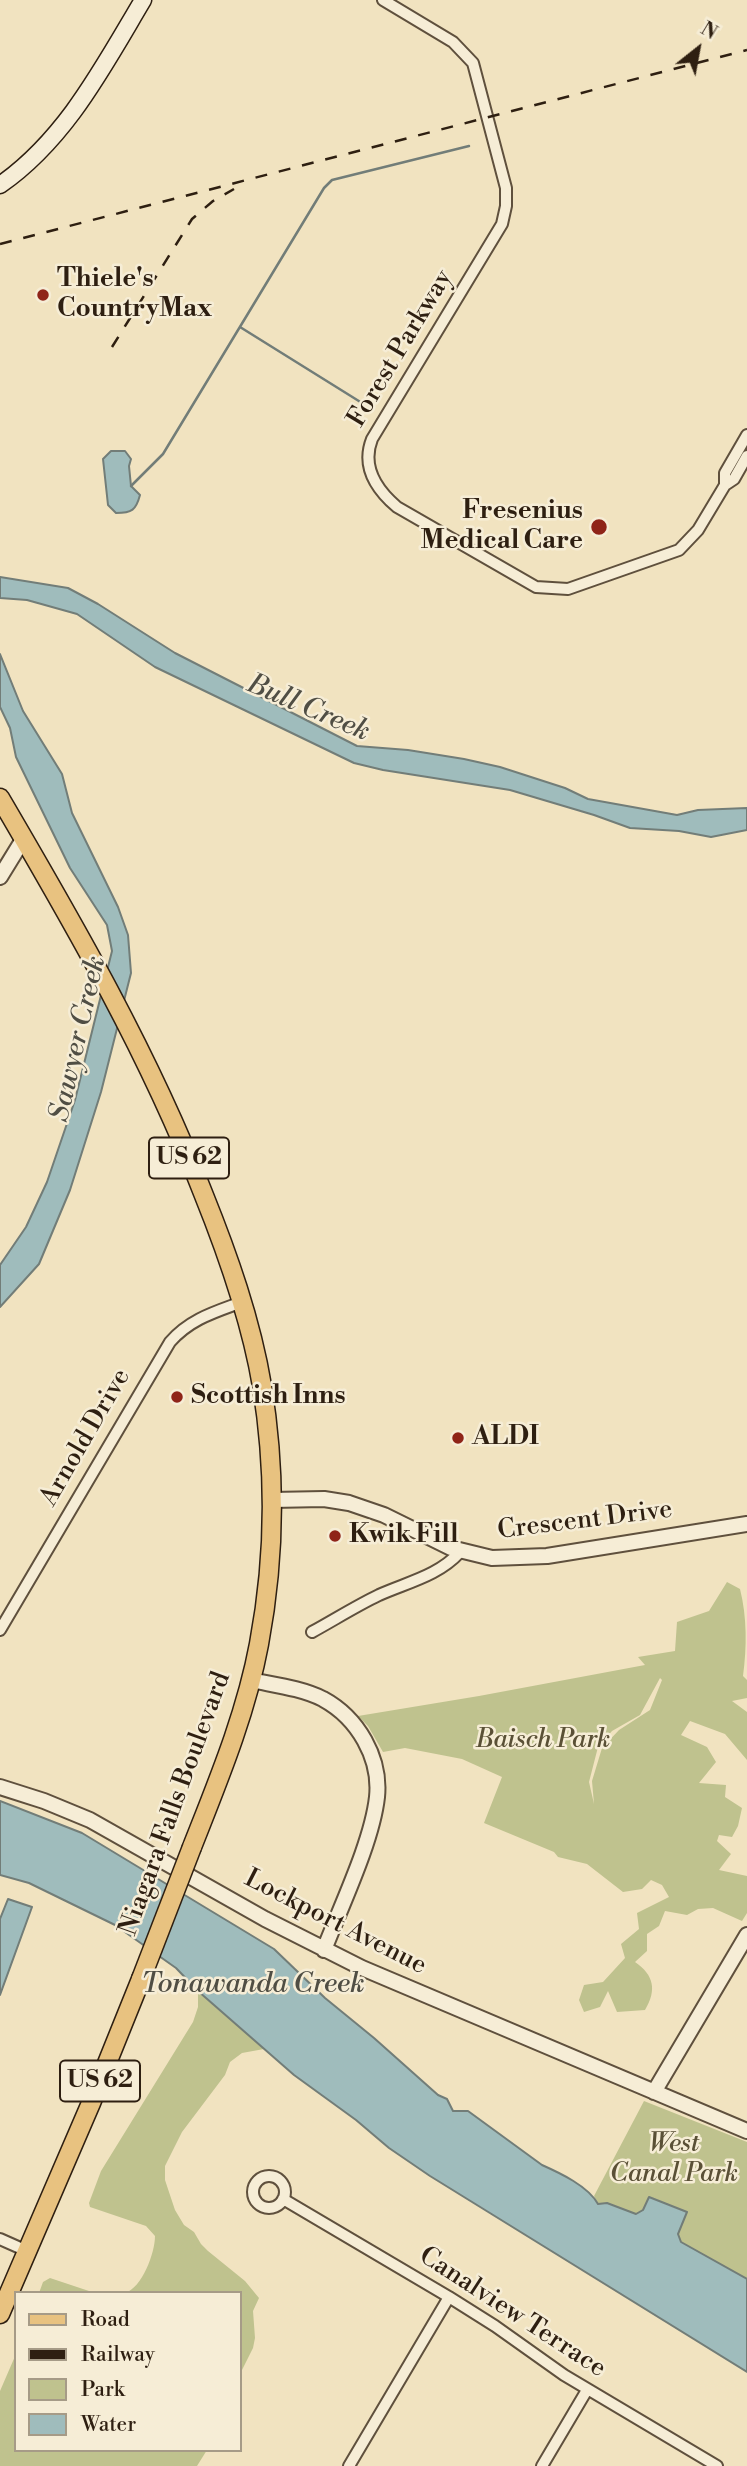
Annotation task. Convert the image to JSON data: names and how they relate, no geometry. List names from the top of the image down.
{
  "streets": {
    "main road": ["US 62", "Niagara Falls Boulevard"],
    "street": [
      "Forest Parkway",
      "Arnold Drive",
      "Crescent Drive",
      "Lockport Avenue",
      "Canalview Terrace"
    ]
  },
  "crossings": [
    ["Arnold Drive", "Niagara Falls Boulevard"],
    ["Crescent Drive", "Niagara Falls Boulevard"]
  ],
  "water": ["Bull Creek", "Sawyer Creek", "Tonawanda Creek"],
  "parks": ["Baisch Park", "West Canal Park"],
  "places": [
    "Thiele's CountryMax",
    "Fresenius Medical Care",
    "Scottish Inns",
    "ALDI",
    "Kwik Fill"
  ],
  "legend": [
    "Road",
    "Railway",
    "Park",
    "Water"
  ],
  "north": "top right"
}
